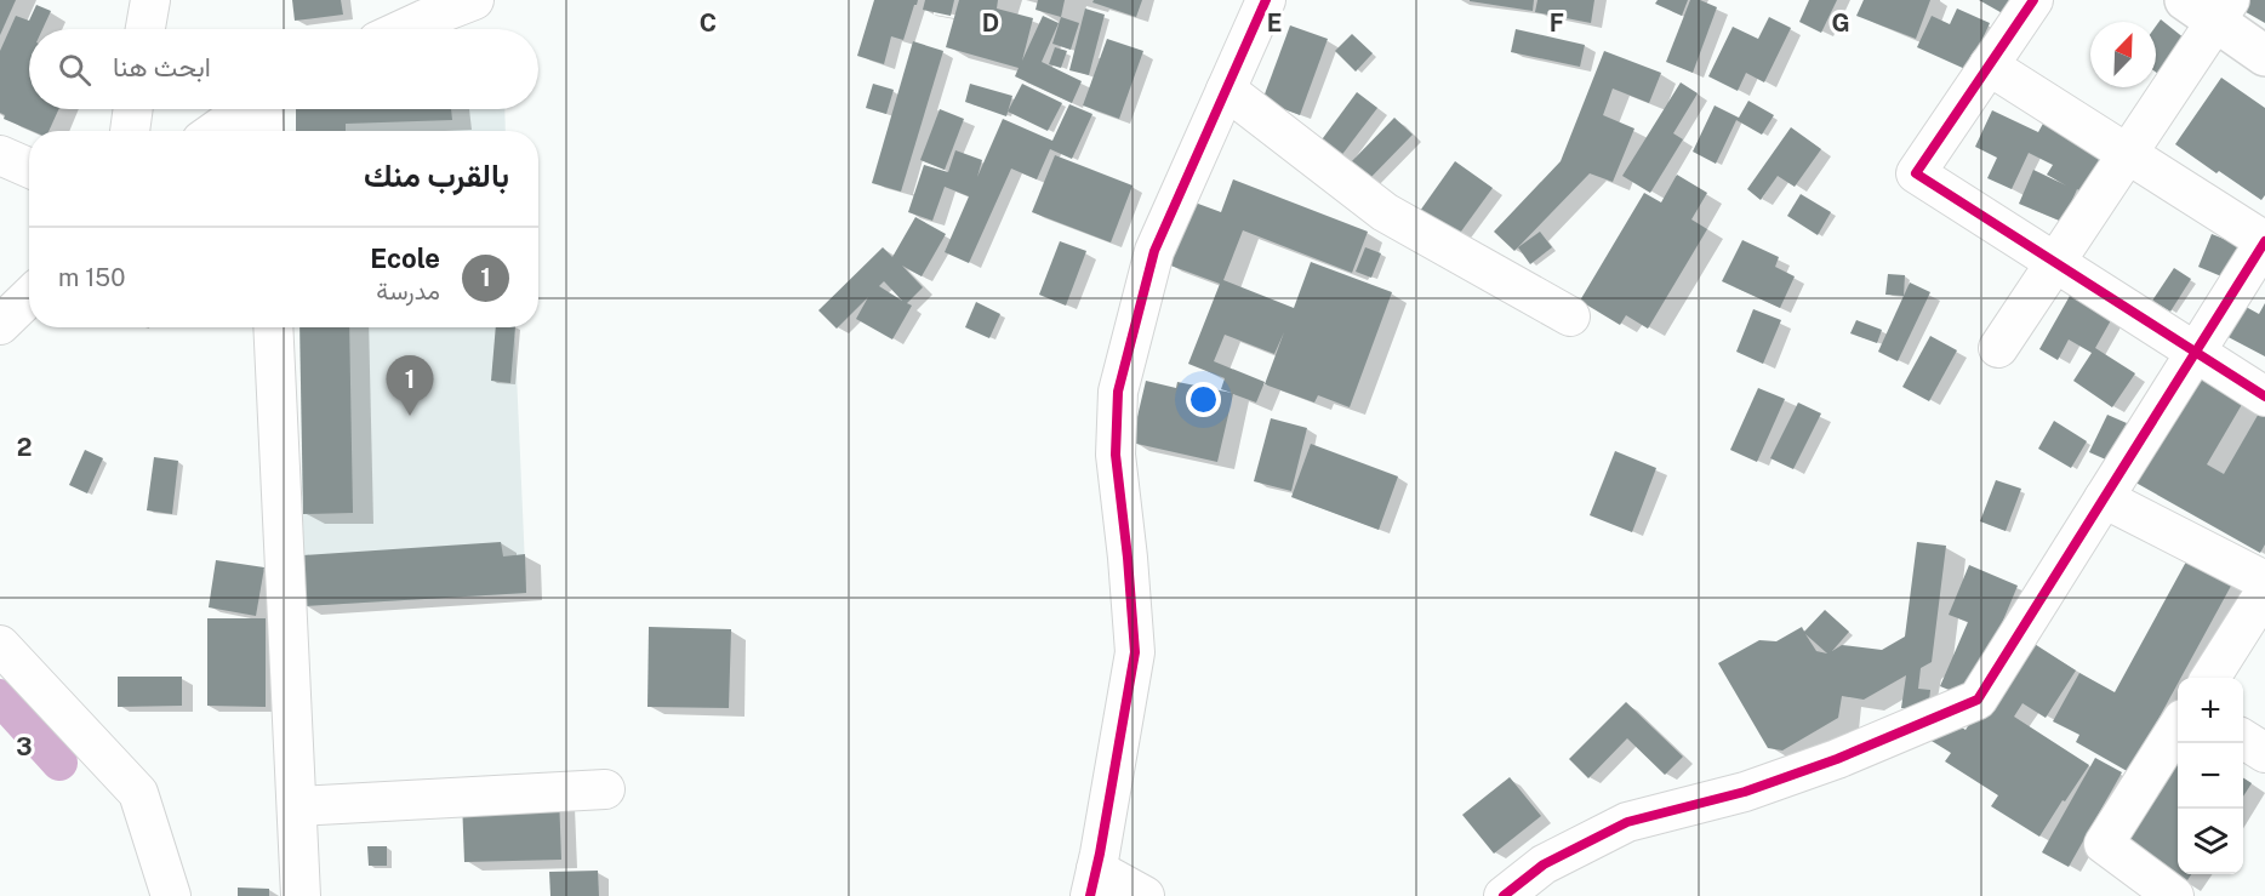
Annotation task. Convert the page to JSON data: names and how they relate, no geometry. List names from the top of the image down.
{
  "north": "top right",
  "page": {
    "search": "ابحث هنا",
    "heading": "بالقرب منك",
    "list": [
      {
        "mark": "1",
        "name": "Ecole",
        "note": "مدرسة",
        "value": "150 m"
      }
    ],
    "pins": "1",
    "map_buttons": ["+", "−"]
  },
  "grid": {
    "columns": [
      "C",
      "D",
      "E",
      "F",
      "G"
    ],
    "rows": ["2", "3"]
  }
}
